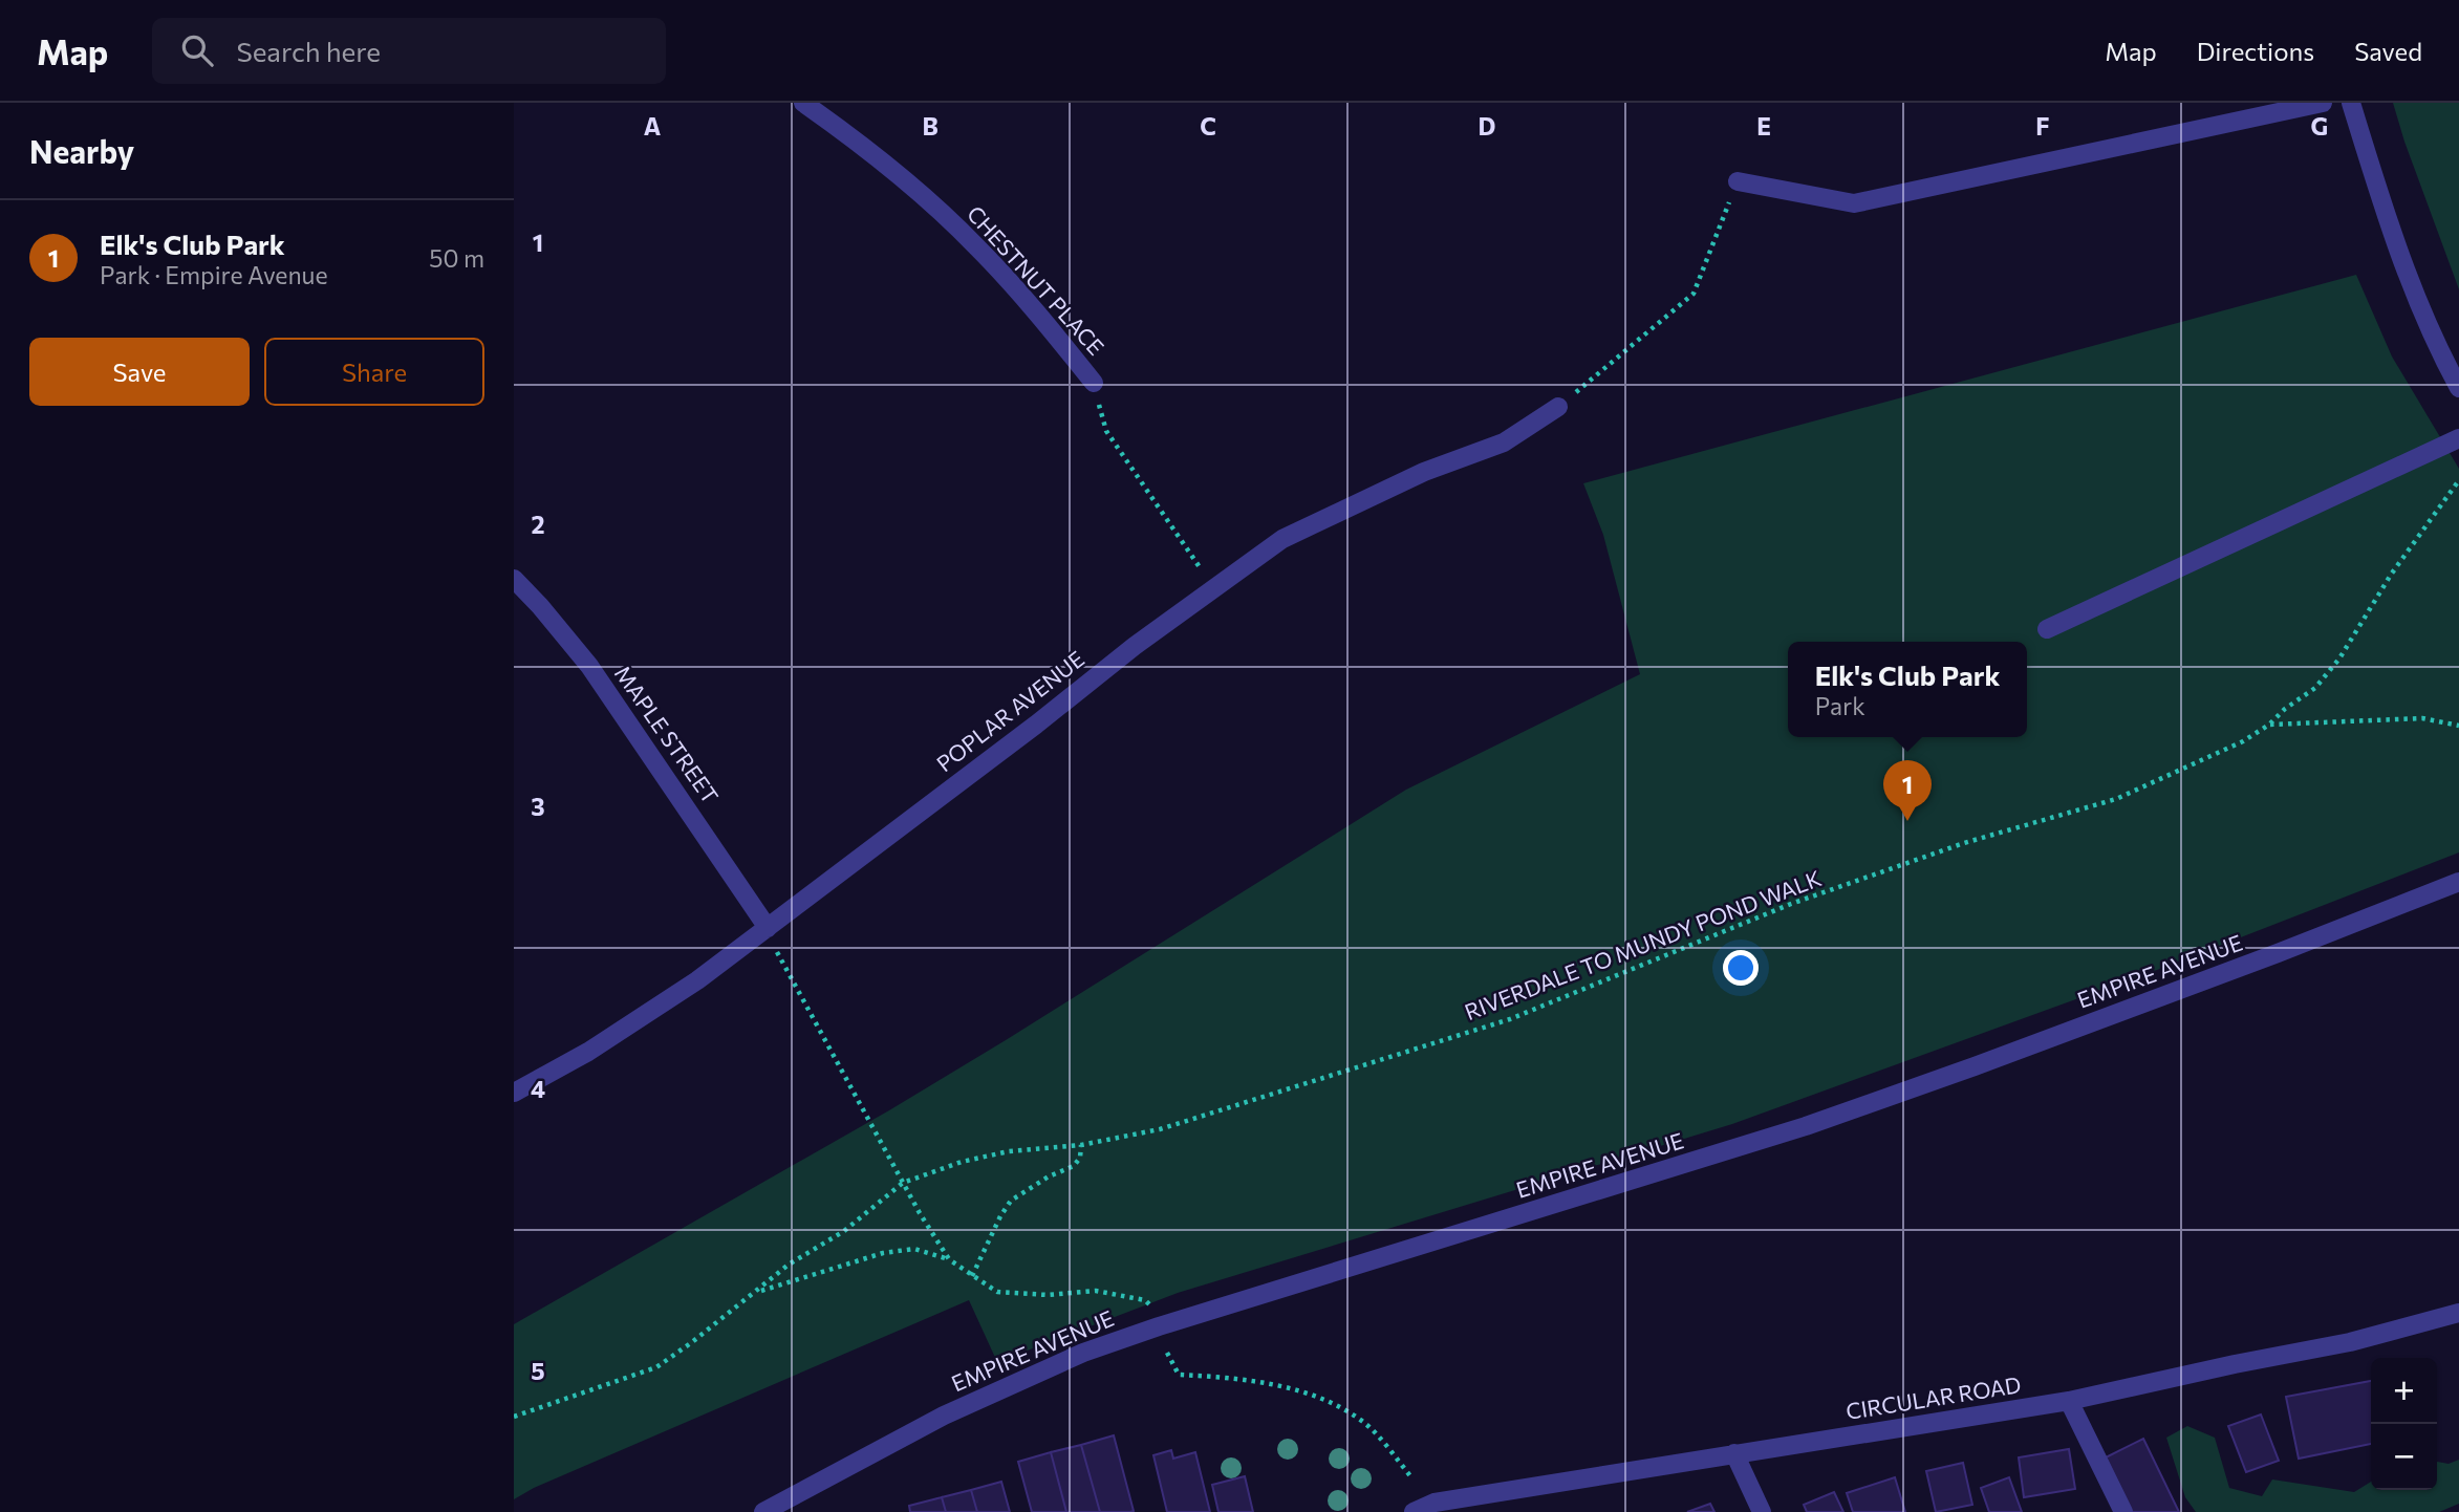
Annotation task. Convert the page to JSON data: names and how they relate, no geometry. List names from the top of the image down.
{
  "streets": {
    "street": [
      "CHESTNUT PLACE",
      "POPLAR AVENUE",
      "MAPLE STREET",
      "EMPIRE AVENUE",
      "CIRCULAR ROAD"
    ],
    "path": ["RIVERDALE TO MUNDY POND WALK"]
  },
  "crossings": [
    ["POPLAR AVENUE", "MAPLE STREET"]
  ],
  "page": {
    "header": "Map",
    "search": "Search here",
    "nav": ["Map", "Directions", "Saved"],
    "heading": "Nearby",
    "list": [
      {
        "mark": "1",
        "name": "Elk's Club Park",
        "note": "Park · Empire Avenue",
        "value": "50 m"
      }
    ],
    "buttons": ["Save", "Share"],
    "popup": ["Elk's Club Park", "Park"],
    "pins": "1",
    "map_buttons": ["+", "−"]
  },
  "grid": {
    "columns": [
      "A",
      "B",
      "C",
      "D",
      "E",
      "F",
      "G"
    ],
    "rows": [
      "1",
      "2",
      "3",
      "4",
      "5"
    ]
  }
}
